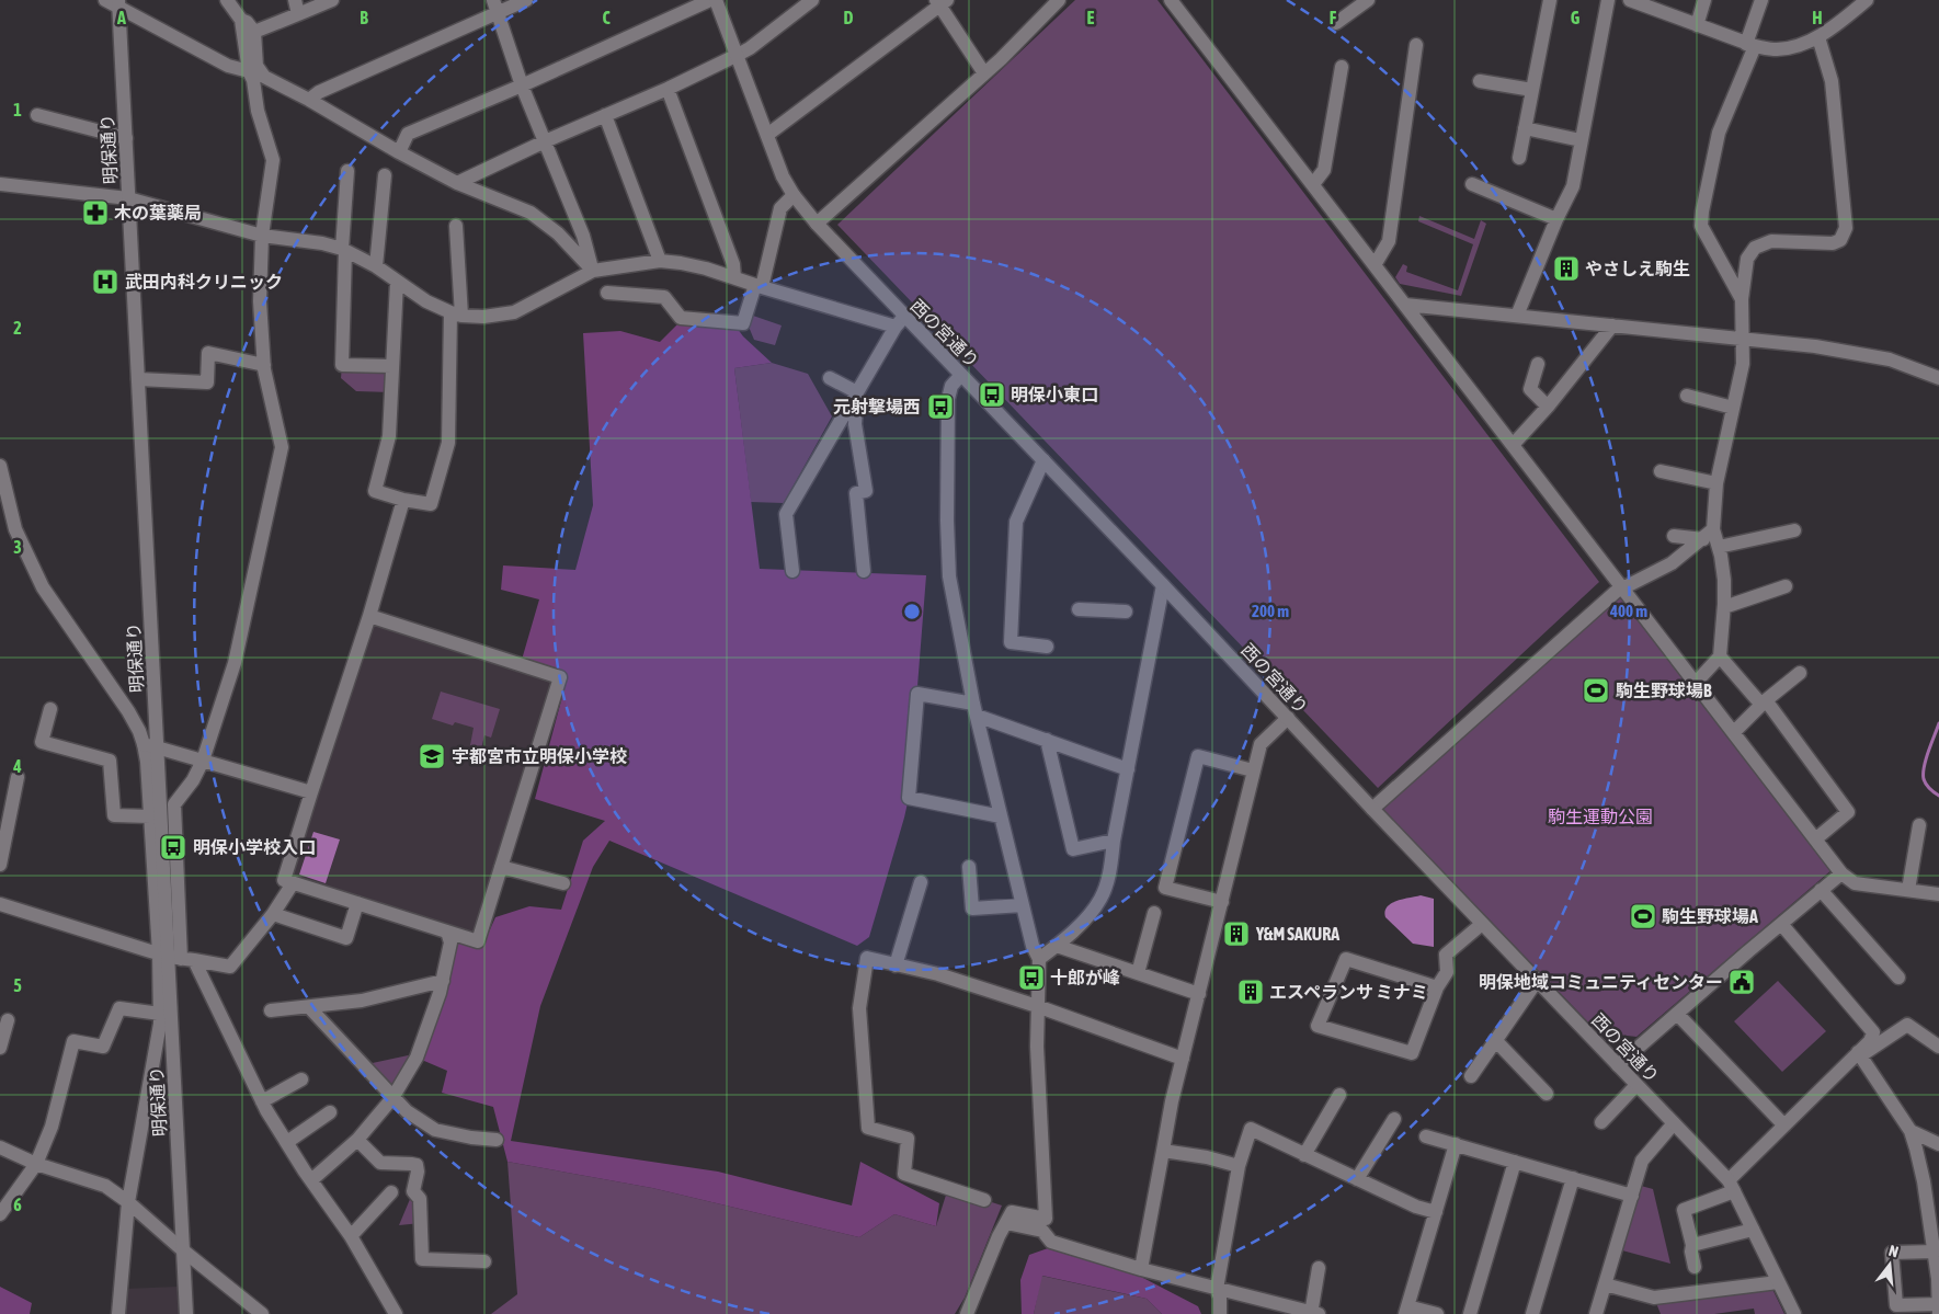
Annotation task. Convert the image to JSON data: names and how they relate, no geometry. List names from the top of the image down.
{
  "streets": {
    "street": ["明保通り", "西の宮通り"]
  },
  "parks": ["駒生運動公園"],
  "places": {
    "pharmacy": ["木の葉薬局"],
    "building": ["やさしえ駒生", "Y&M SAKURA", "エスペランサ ミナミ"],
    "hospital": ["武田内科クリニック"],
    "bus stop": [
      "明保小東口",
      "元射撃場西",
      "明保小学校入口",
      "十郎が峰"
    ],
    "sports": ["駒生野球場B", "駒生野球場A"],
    "school or university": ["宇都宮市立明保小学校"],
    "public building": ["明保地域コミュニティセンター"]
  },
  "north": "top",
  "grid": {
    "columns": [
      "A",
      "B",
      "C",
      "D",
      "E",
      "F",
      "G",
      "H"
    ],
    "rows": [
      "1",
      "2",
      "3",
      "4",
      "5",
      "6"
    ]
  },
  "rings": ["200 m", "400 m"]
}
